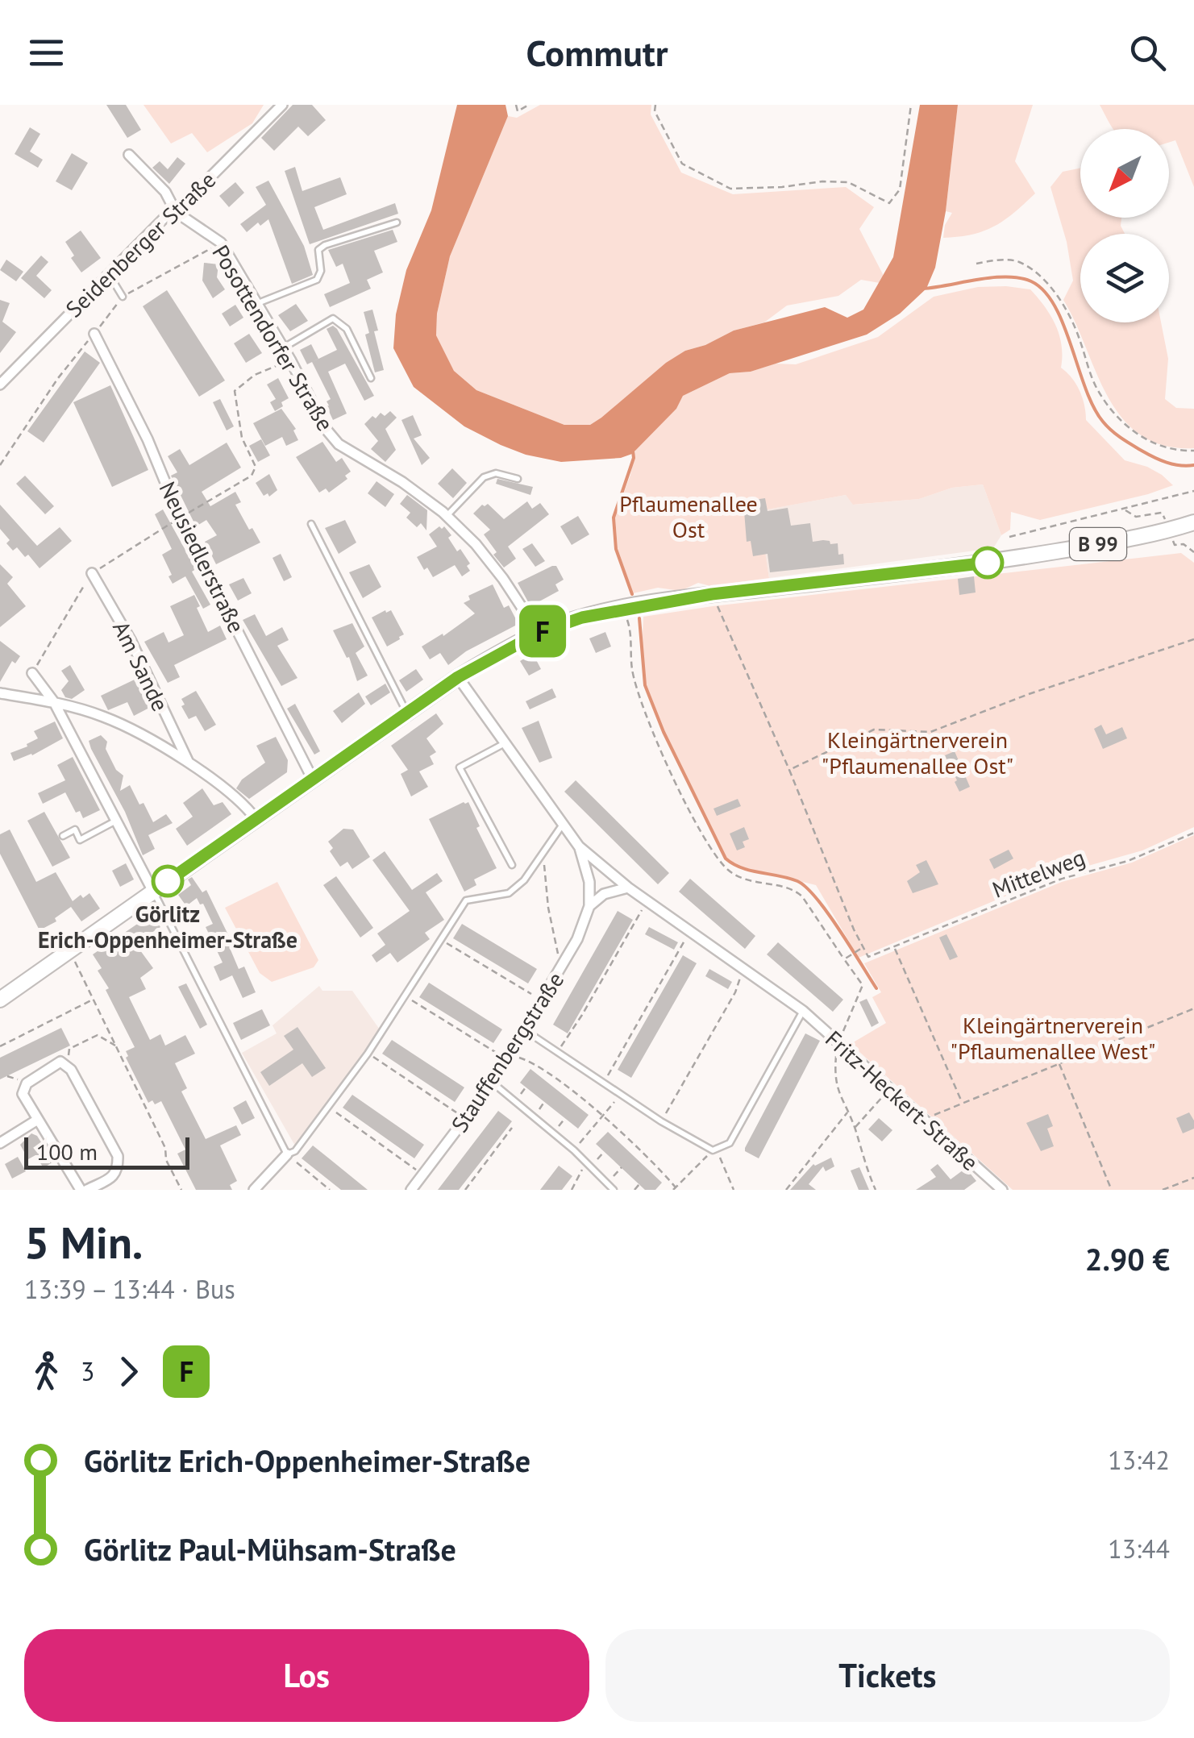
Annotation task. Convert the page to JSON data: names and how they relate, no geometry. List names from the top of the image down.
{
  "streets": {
    "main road": ["B 99"],
    "street": [
      "Seidenberger Straße",
      "Posottendorfer Straße",
      "Neusiedlerstraße",
      "Am Sande",
      "Stauffenbergstraße",
      "Fritz-Heckert-Straße"
    ],
    "path": ["Mittelweg"]
  },
  "crossings": [
    ["Seidenberger Straße", "Posottendorfer Straße"],
    ["Posottendorfer Straße", "B 99"],
    ["B 99", "Neusiedlerstraße"],
    ["B 99", "Am Sande"],
    ["B 99", "Fritz-Heckert-Straße"],
    ["Stauffenbergstraße", "Fritz-Heckert-Straße"]
  ],
  "parks": ["Pflaumenallee Ost", "Kleingärtnerverein \"Pflaumenallee Ost\"", "Kleingärtnerverein \"Pflaumenallee West\""],
  "places": ["Görlitz Erich-Oppenheimer-Straße"],
  "lines": ["bus line F"],
  "scale_bar": "100 m",
  "north": "bottom left",
  "page": {
    "header": "Commutr",
    "on_map": "F",
    "scale": "100 m",
    "heading": ["5 Min.", "13:39 – 13:44 · Bus", "2.90 €"],
    "legs": ["3", "F"],
    "list": [
      {
        "name": "Görlitz Erich-Oppenheimer-Straße",
        "value": "13:42"
      },
      {
        "name": "Görlitz Paul-Mühsam-Straße",
        "value": "13:44"
      }
    ],
    "buttons": ["Los", "Tickets"]
  }
}
